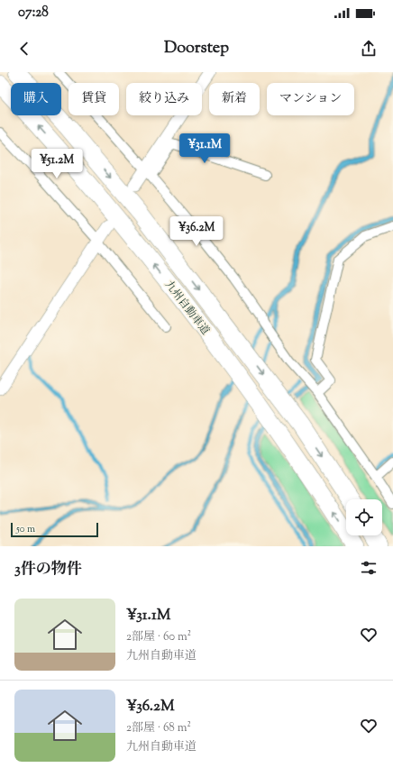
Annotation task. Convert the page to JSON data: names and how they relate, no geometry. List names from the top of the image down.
{
  "streets": {
    "highway": ["九州自動車道"]
  },
  "scale_bar": "50 m",
  "page": {
    "status": "07:28",
    "header": "Doorstep",
    "chip": [
      "購入",
      "賃貸",
      "絞り込み",
      "新着",
      "マンション"
    ],
    "price": ["¥31.1M", "¥51.2M", "¥36.2M"],
    "scale": "50 m",
    "heading": "3件の物件",
    "list": [
      {
        "name": "¥31.1M",
        "note": "2部屋 · 60 m² · 九州自動車道"
      },
      {
        "name": "¥36.2M",
        "note": "2部屋 · 68 m² · 九州自動車道"
      }
    ]
  }
}
